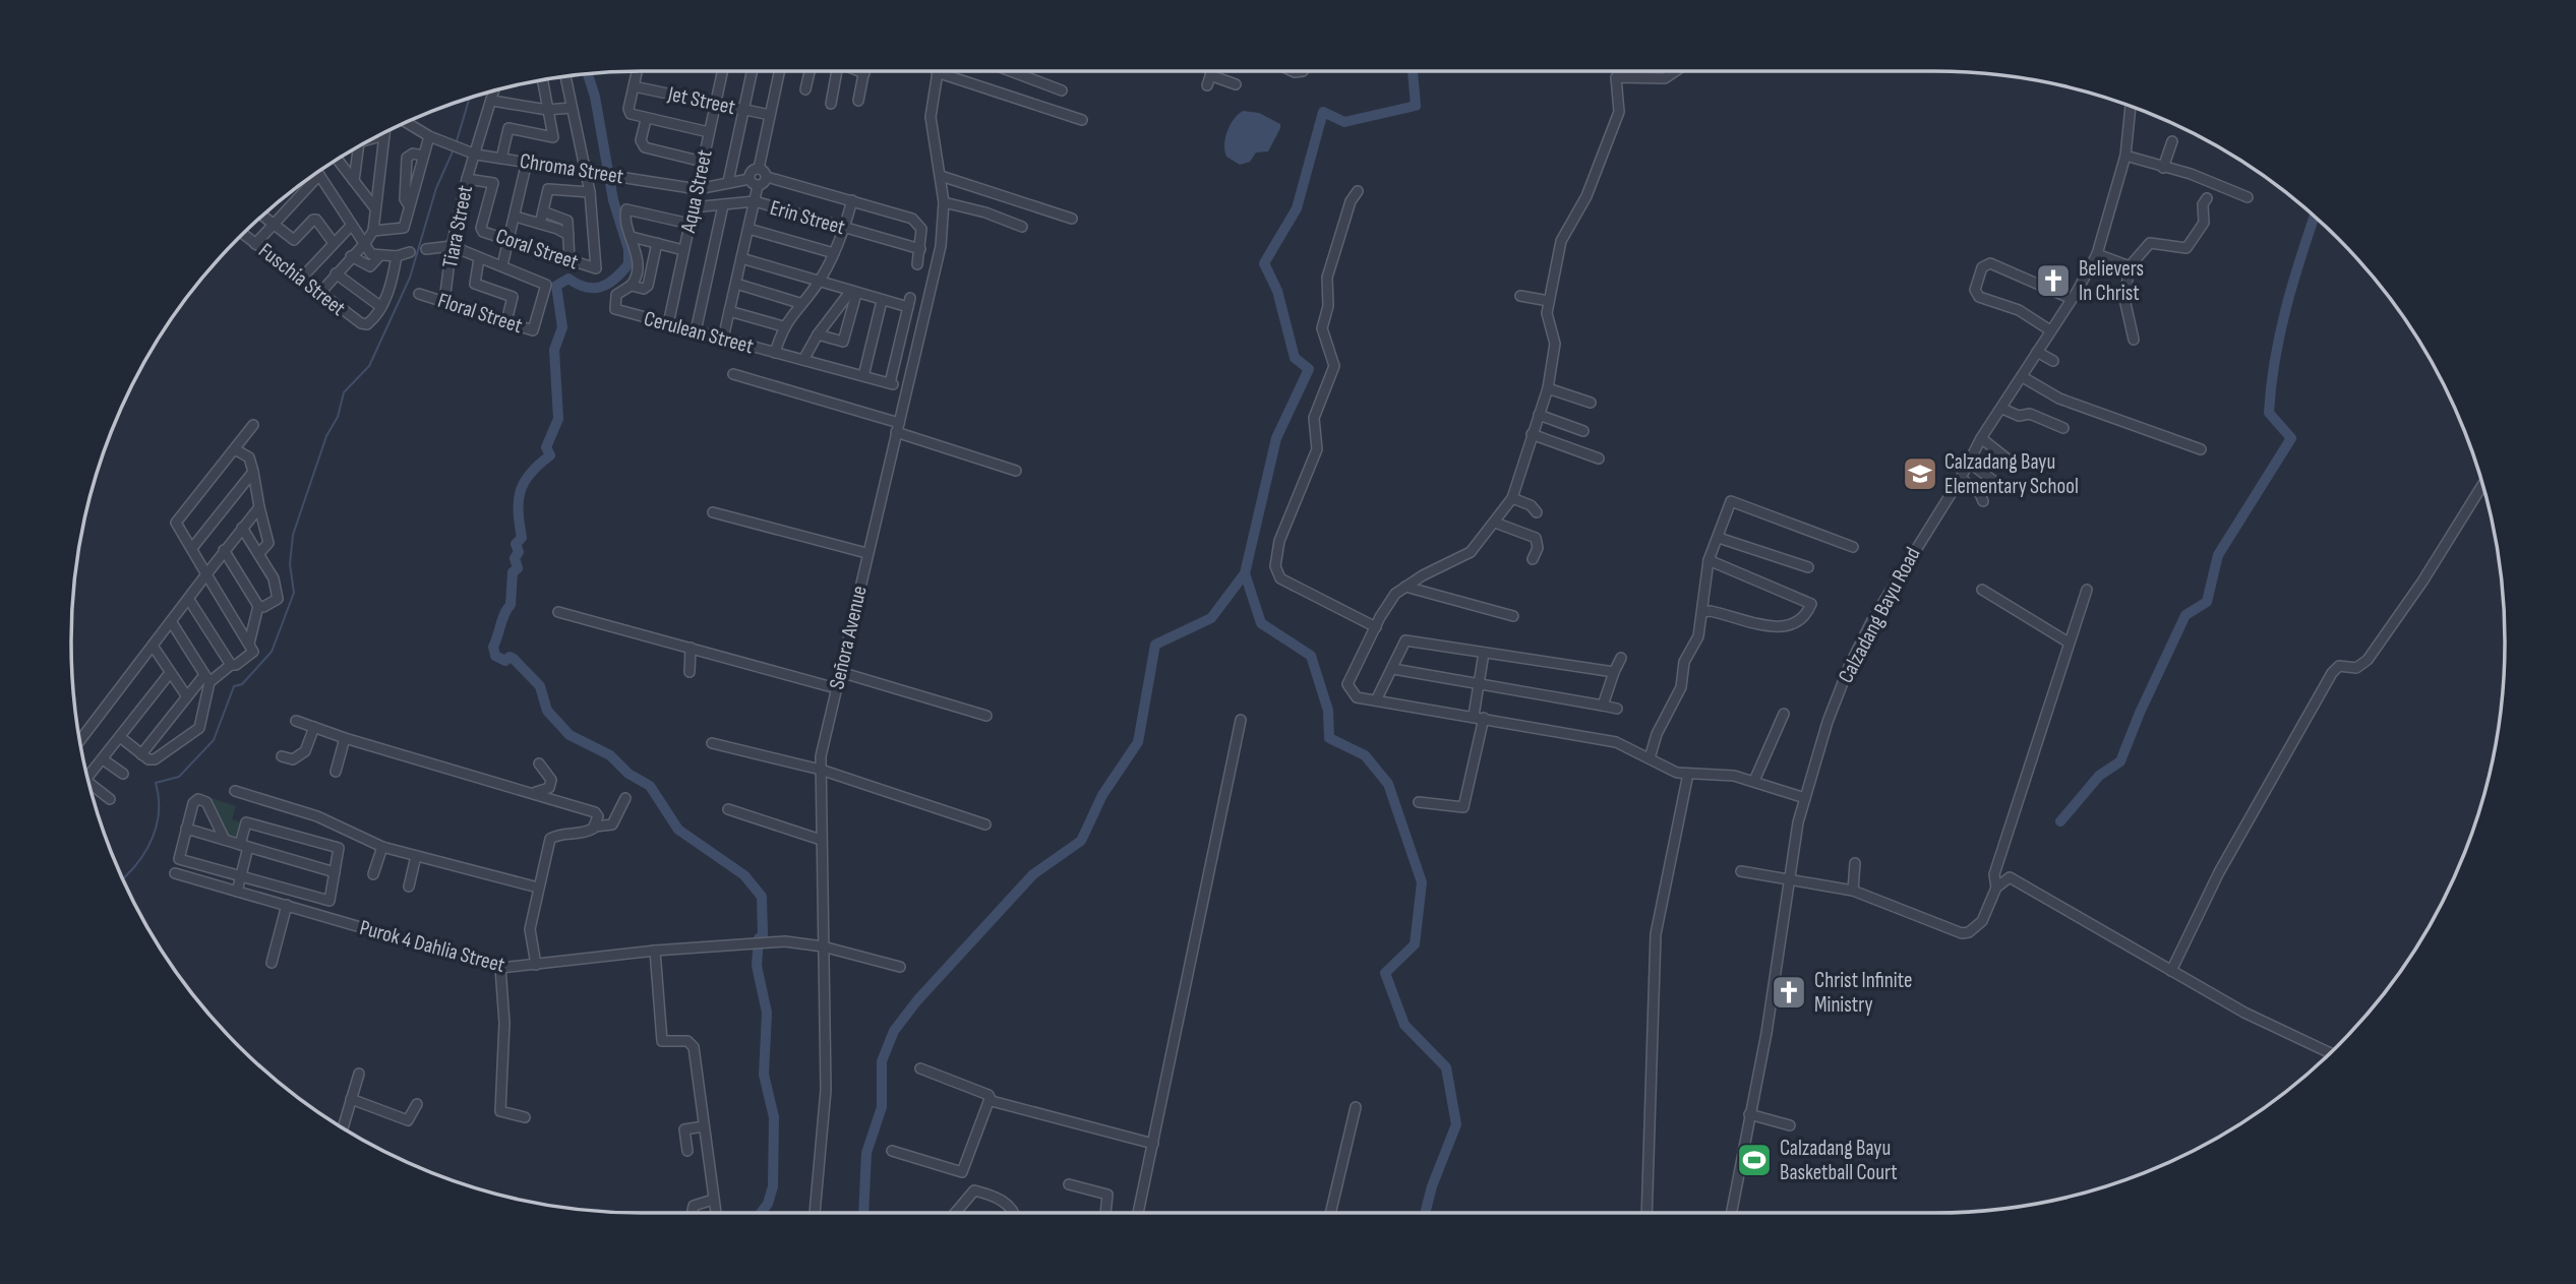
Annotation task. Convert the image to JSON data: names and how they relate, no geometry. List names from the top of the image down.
{
  "streets": {
    "street": [
      "Jet Street",
      "Chroma Street",
      "Aqua Street",
      "Erin Street",
      "Tiara Street",
      "Coral Street",
      "Fuschia Street",
      "Floral Street",
      "Cerulean Street",
      "Calzadang Bayu Road",
      "Señora Avenue",
      "Purok 4 Dahlia Street"
    ]
  },
  "crossings": [
    ["Jet Street", "Aqua Street"],
    ["Chroma Street", "Aqua Street"],
    ["Chroma Street", "Tiara Street"],
    ["Aqua Street", "Erin Street"],
    ["Aqua Street", "Cerulean Street"],
    ["Tiara Street", "Coral Street"],
    ["Tiara Street", "Floral Street"],
    ["Señora Avenue", "Purok 4 Dahlia Street"]
  ],
  "places": {
    "church": ["Believers In Christ", "Christ Infinite Ministry"],
    "school or university": ["Calzadang Bayu Elementary School"],
    "sports": ["Calzadang Bayu Basketball Court"]
  }
}
